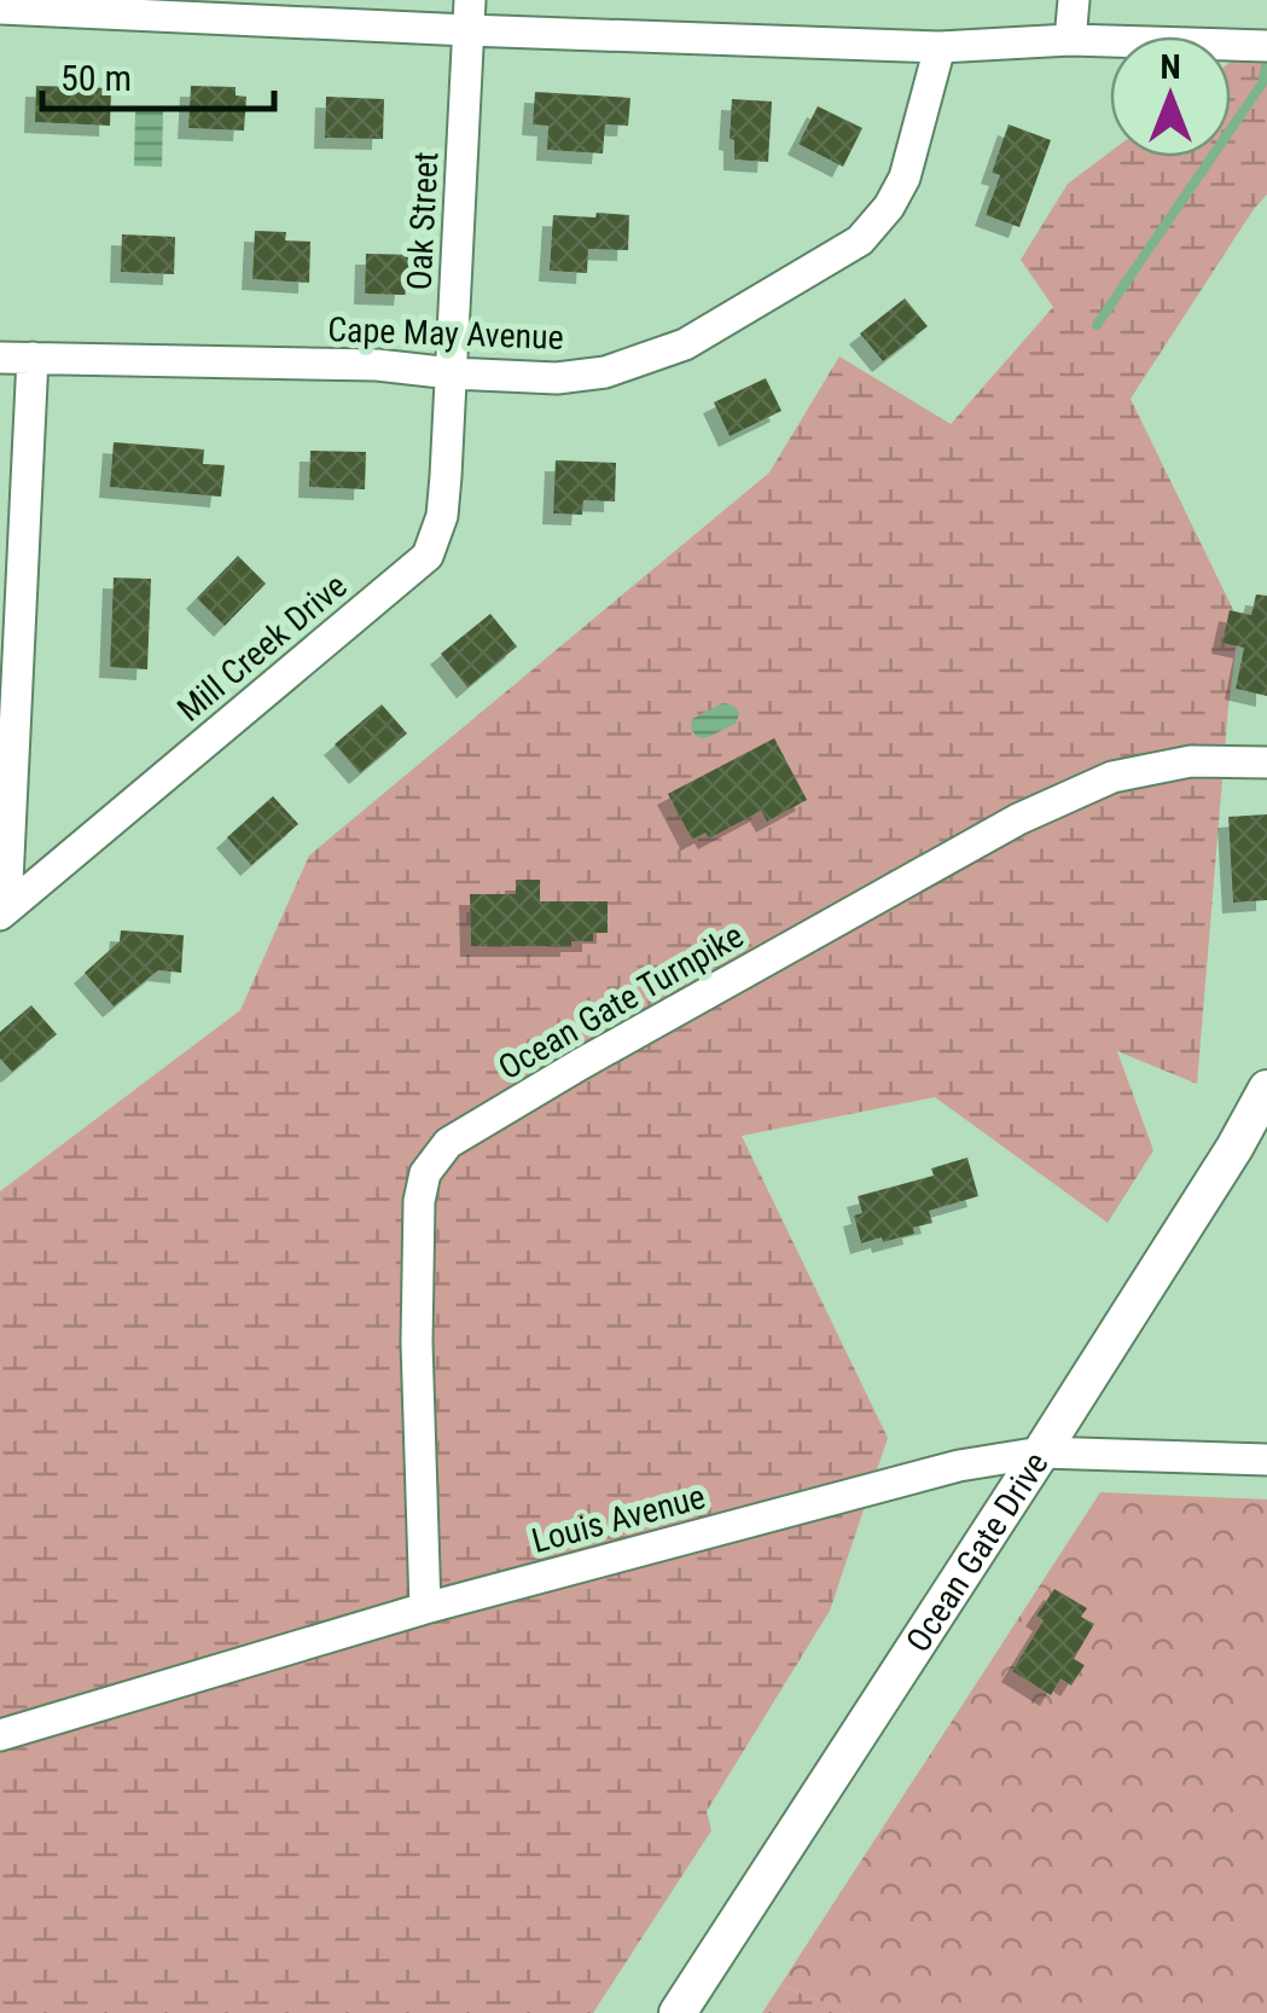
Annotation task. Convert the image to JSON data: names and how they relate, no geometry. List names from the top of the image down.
{
  "streets": {
    "main road": ["Ocean Gate Drive"],
    "street": [
      "Oak Street",
      "Cape May Avenue",
      "Mill Creek Drive",
      "Ocean Gate Turnpike",
      "Louis Avenue"
    ]
  },
  "crossings": [
    ["Oak Street", "Cape May Avenue"],
    ["Oak Street", "Mill Creek Drive"],
    ["Cape May Avenue", "Mill Creek Drive"],
    ["Ocean Gate Turnpike", "Louis Avenue"],
    ["Louis Avenue", "Ocean Gate Drive"]
  ],
  "scale_bar": "50 m",
  "north": "top"
}
